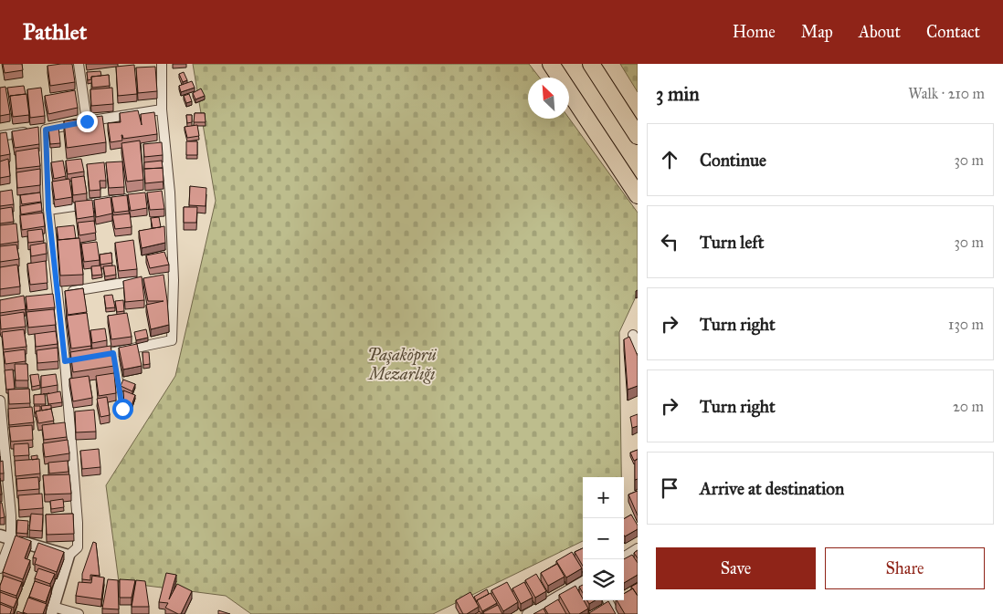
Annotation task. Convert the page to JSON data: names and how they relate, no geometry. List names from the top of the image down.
{
  "parks": ["Paşaköprü Mezarlığı"],
  "north": "top left",
  "page": {
    "header": "Pathlet",
    "nav": [
      "Home",
      "Map",
      "About",
      "Contact"
    ],
    "heading": ["3 min", "Walk · 210 m"],
    "list": [
      ["Continue", "30 m"],
      ["Turn left", "30 m"],
      ["Turn right", "130 m"],
      ["Turn right", "20 m"],
      "Arrive at destination"
    ],
    "map_buttons": ["+", "−"],
    "buttons": ["Save", "Share"]
  }
}
